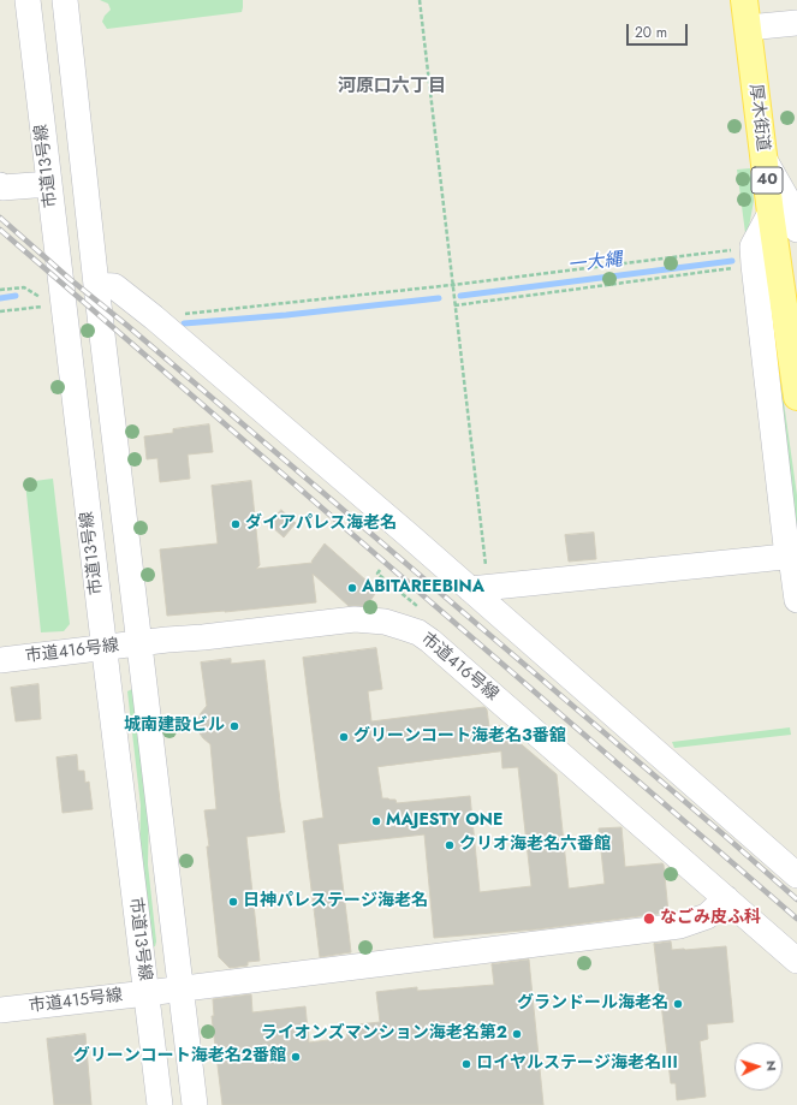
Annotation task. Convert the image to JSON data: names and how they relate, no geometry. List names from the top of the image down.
{
  "streets": {
    "main road": ["厚木街道", "40"],
    "street": ["市道13号線", "市道416号線", "市道415号線"]
  },
  "crossings": [
    ["市道13号線", "市道416号線"],
    ["市道13号線", "市道415号線"],
    ["市道416号線", "市道415号線"]
  ],
  "districts": ["河原口六丁目"],
  "water": ["一大縄"],
  "places": [
    "ダイアパレス海老名",
    "ABITAREEBINA",
    "城南建設ビル",
    "グリーンコート海老名3番舘",
    "MAJESTY ONE",
    "クリオ海老名六番館",
    "日神パレステージ海老名",
    "なごみ皮ふ科",
    "グランドール海老名",
    "ライオンズマンション海老名第2",
    "グリーンコート海老名2番館",
    "ロイヤルステージ海老名Ⅲ"
  ],
  "scale_bar": "20 m",
  "north": "right"
}
